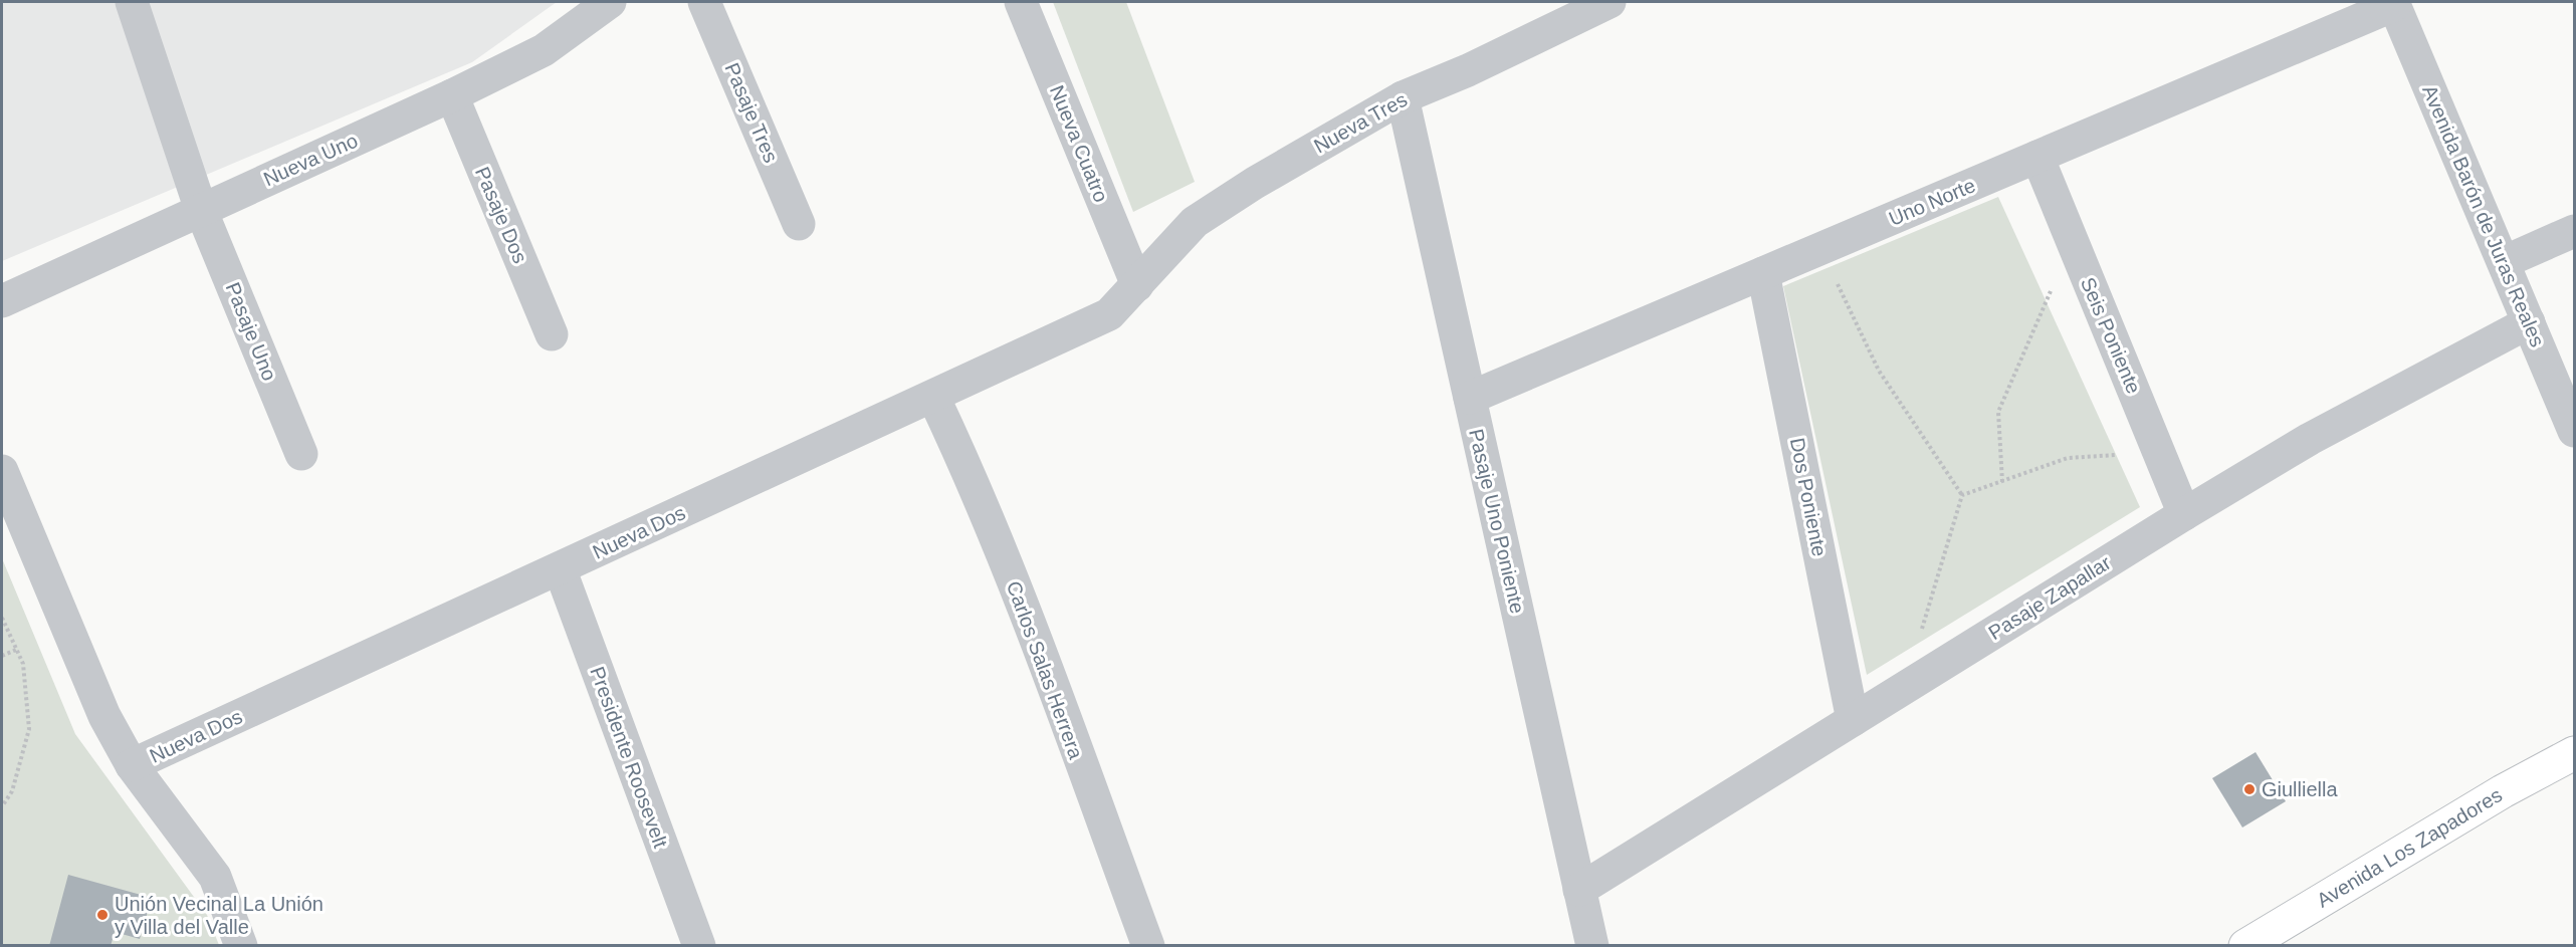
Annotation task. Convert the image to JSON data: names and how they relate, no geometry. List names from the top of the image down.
{
  "streets": {
    "main road": ["Avenida Los Zapadores"],
    "street": [
      "Pasaje Tres",
      "Nueva Tres",
      "Nueva Cuatro",
      "Nueva Uno",
      "Uno Norte",
      "Pasaje Dos",
      "Avenida Barón de Juras Reales",
      "Pasaje Uno",
      "Seis Poniente",
      "Dos Poniente",
      "Pasaje Uno Poniente",
      "Nueva Dos",
      "Pasaje Zapallar",
      "Carlos Salas Herrera",
      "Presidente Roosevelt"
    ]
  },
  "crossings": [
    ["Nueva Tres", "Nueva Cuatro"],
    ["Nueva Tres", "Pasaje Uno Poniente"],
    ["Nueva Tres", "Nueva Dos"],
    ["Nueva Cuatro", "Nueva Dos"],
    ["Nueva Uno", "Pasaje Dos"],
    ["Nueva Uno", "Pasaje Uno"],
    ["Uno Norte", "Avenida Barón de Juras Reales"],
    ["Uno Norte", "Seis Poniente"],
    ["Uno Norte", "Dos Poniente"],
    ["Uno Norte", "Pasaje Uno Poniente"],
    ["Avenida Barón de Juras Reales", "Pasaje Zapallar"],
    ["Seis Poniente", "Pasaje Zapallar"],
    ["Dos Poniente", "Pasaje Zapallar"],
    ["Pasaje Uno Poniente", "Pasaje Zapallar"],
    ["Nueva Dos", "Carlos Salas Herrera"],
    ["Nueva Dos", "Presidente Roosevelt"]
  ],
  "places": ["Giulliella", "Unión Vecinal La Unión y Villa del Valle"]
}
